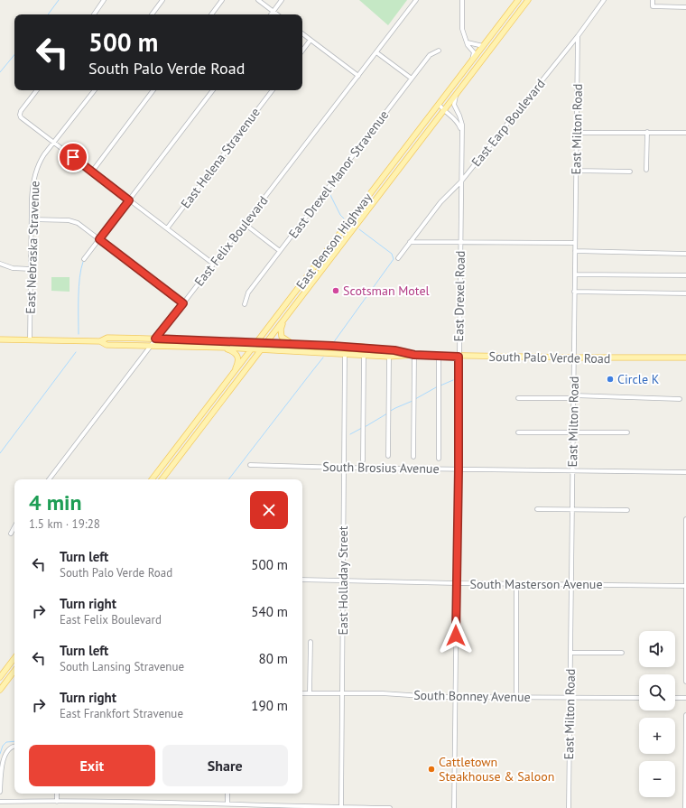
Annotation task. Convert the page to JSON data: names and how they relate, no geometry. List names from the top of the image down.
{
  "streets": {
    "main road": ["East Benson Highway", "South Palo Verde Road"],
    "street": [
      "East Earp Boulevard",
      "East Milton Road",
      "East Helena Stravenue",
      "East Drexel Manor Stravenue",
      "East Felix Boulevard",
      "East Nebraska Stravenue",
      "East Drexel Road",
      "South Brosius Avenue",
      "East Holladay Street",
      "South Masterson Avenue",
      "South Bonney Avenue"
    ]
  },
  "crossings": [
    ["East Earp Boulevard", "East Milton Road"],
    ["East Earp Boulevard", "East Drexel Road"],
    ["East Milton Road", "South Palo Verde Road"],
    ["East Milton Road", "South Brosius Avenue"],
    ["East Milton Road", "South Masterson Avenue"],
    ["East Milton Road", "South Bonney Avenue"],
    ["East Felix Boulevard", "South Palo Verde Road"],
    ["East Benson Highway", "East Drexel Road"],
    ["East Benson Highway", "South Palo Verde Road"],
    ["East Nebraska Stravenue", "South Palo Verde Road"],
    ["East Drexel Road", "South Palo Verde Road"],
    ["East Drexel Road", "South Brosius Avenue"],
    ["East Drexel Road", "South Masterson Avenue"],
    ["East Drexel Road", "South Bonney Avenue"],
    ["South Palo Verde Road", "East Holladay Street"],
    ["South Brosius Avenue", "East Holladay Street"],
    ["East Holladay Street", "South Masterson Avenue"],
    ["East Holladay Street", "South Bonney Avenue"]
  ],
  "places": ["Scotsman Motel", "Circle K", "Cattletown Steakhouse & Saloon"],
  "page": {
    "turn": ["500 m", "South Palo Verde Road"],
    "heading": ["4 min", "1.5 km · 19:28"],
    "list": [
      {
        "name": "Turn left",
        "note": "South Palo Verde Road",
        "value": "500 m"
      },
      {
        "name": "Turn right",
        "note": "East Felix Boulevard",
        "value": "540 m"
      },
      {
        "name": "Turn left",
        "note": "South Lansing Stravenue",
        "value": "80 m"
      },
      {
        "name": "Turn right",
        "note": "East Frankfort Stravenue",
        "value": "190 m"
      }
    ],
    "map_buttons": ["+", "−"],
    "buttons": ["Exit", "Share"]
  }
}
